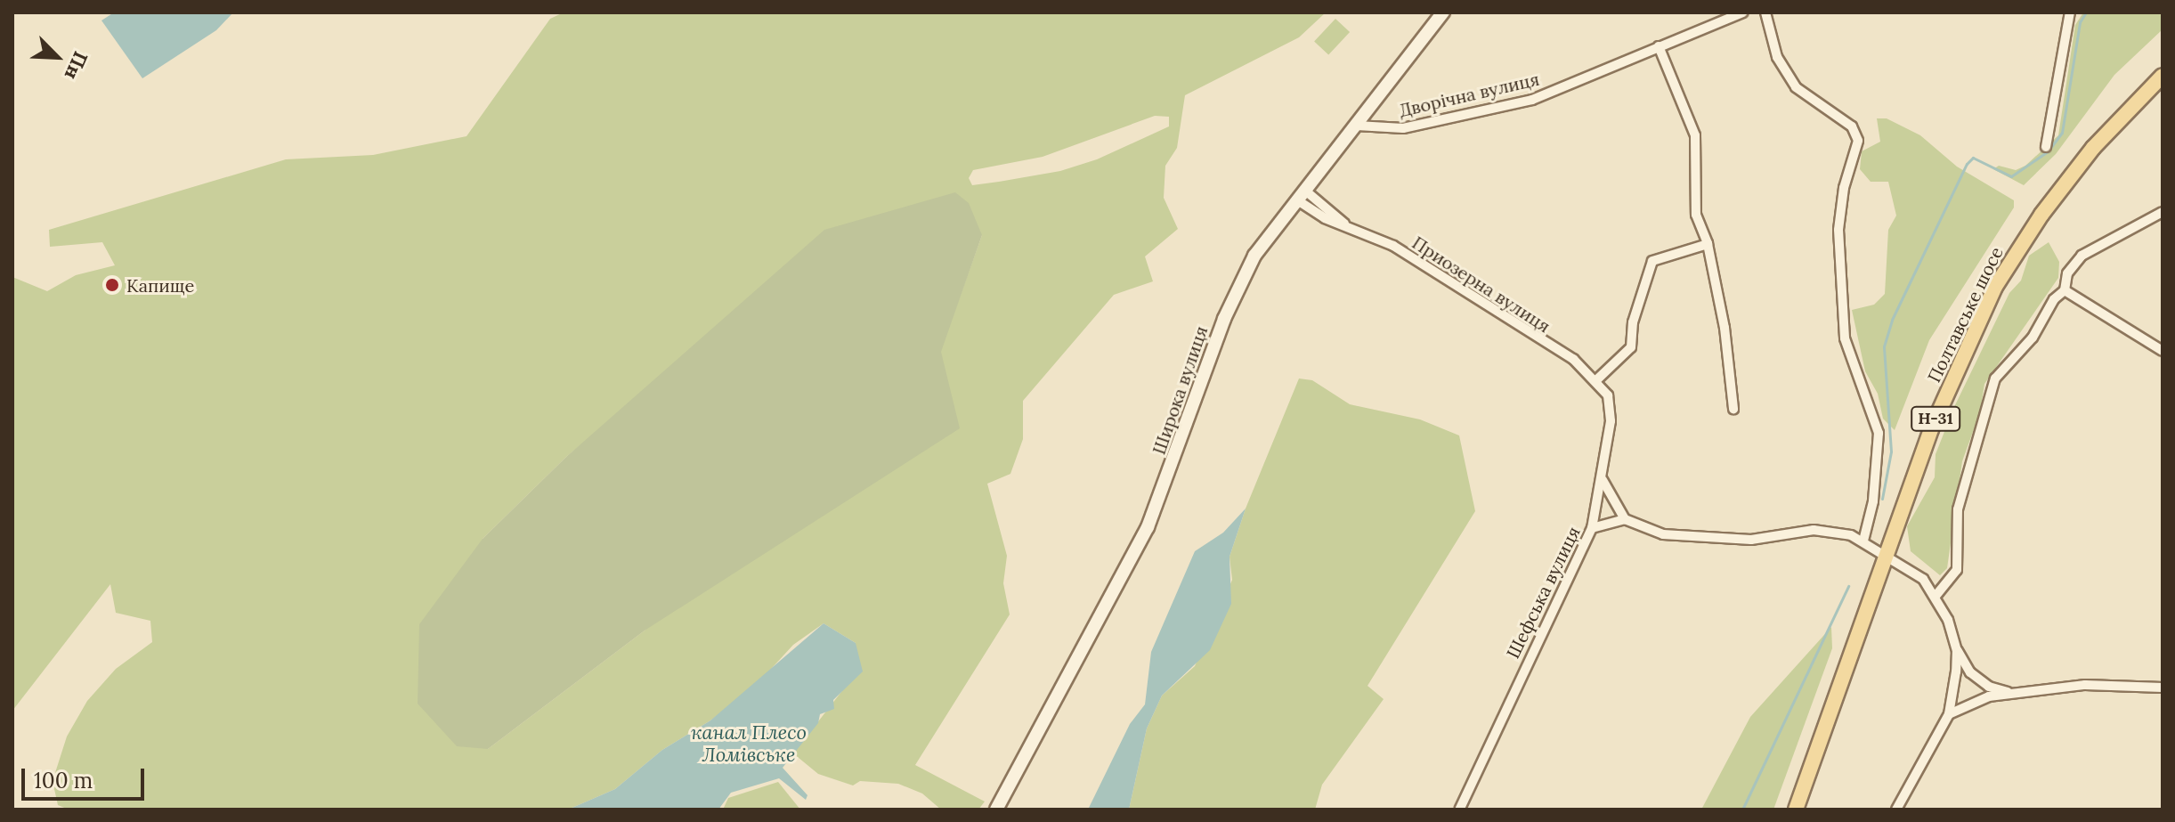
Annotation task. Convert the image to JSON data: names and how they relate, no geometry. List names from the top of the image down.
{
  "streets": {
    "main road": ["Полтавське шосе", "Широка вулиця", "Н-31"],
    "street": ["Дворічна вулиця", "Приозерна вулиця", "Шефська вулиця"]
  },
  "crossings": [
    ["Дворічна вулиця", "Широка вулиця"],
    ["Приозерна вулиця", "Шефська вулиця"]
  ],
  "water": ["канал Плесо Ломівське"],
  "places": ["Капище"],
  "scale_bar": "100 m",
  "north": "bottom right"
}
